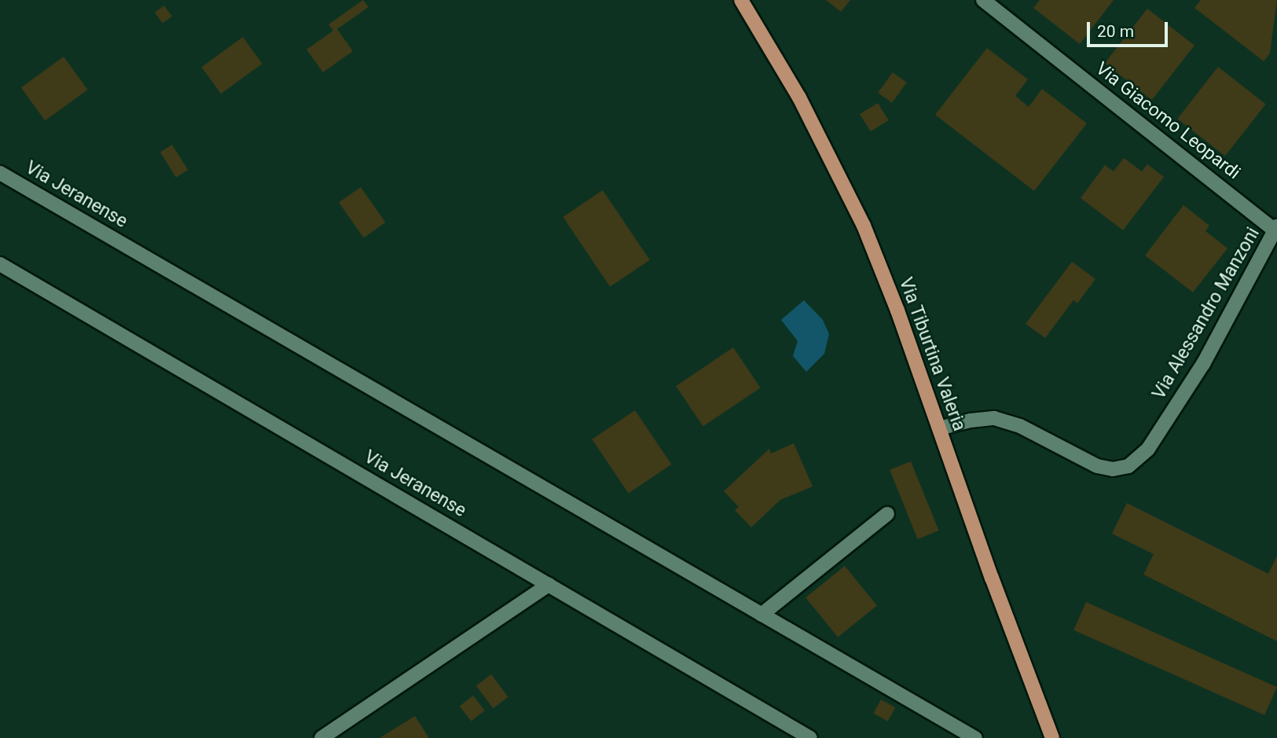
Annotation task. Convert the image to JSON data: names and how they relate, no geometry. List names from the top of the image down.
{
  "streets": {
    "main road": ["Via Tiburtina Valeria"],
    "street": ["Via Giacomo Leopardi", "Via Jeranense", "Via Alessandro Manzoni"]
  },
  "crossings": [
    ["Via Giacomo Leopardi", "Via Alessandro Manzoni"],
    ["Via Alessandro Manzoni", "Via Tiburtina Valeria"]
  ],
  "scale_bar": "20 m"
}
